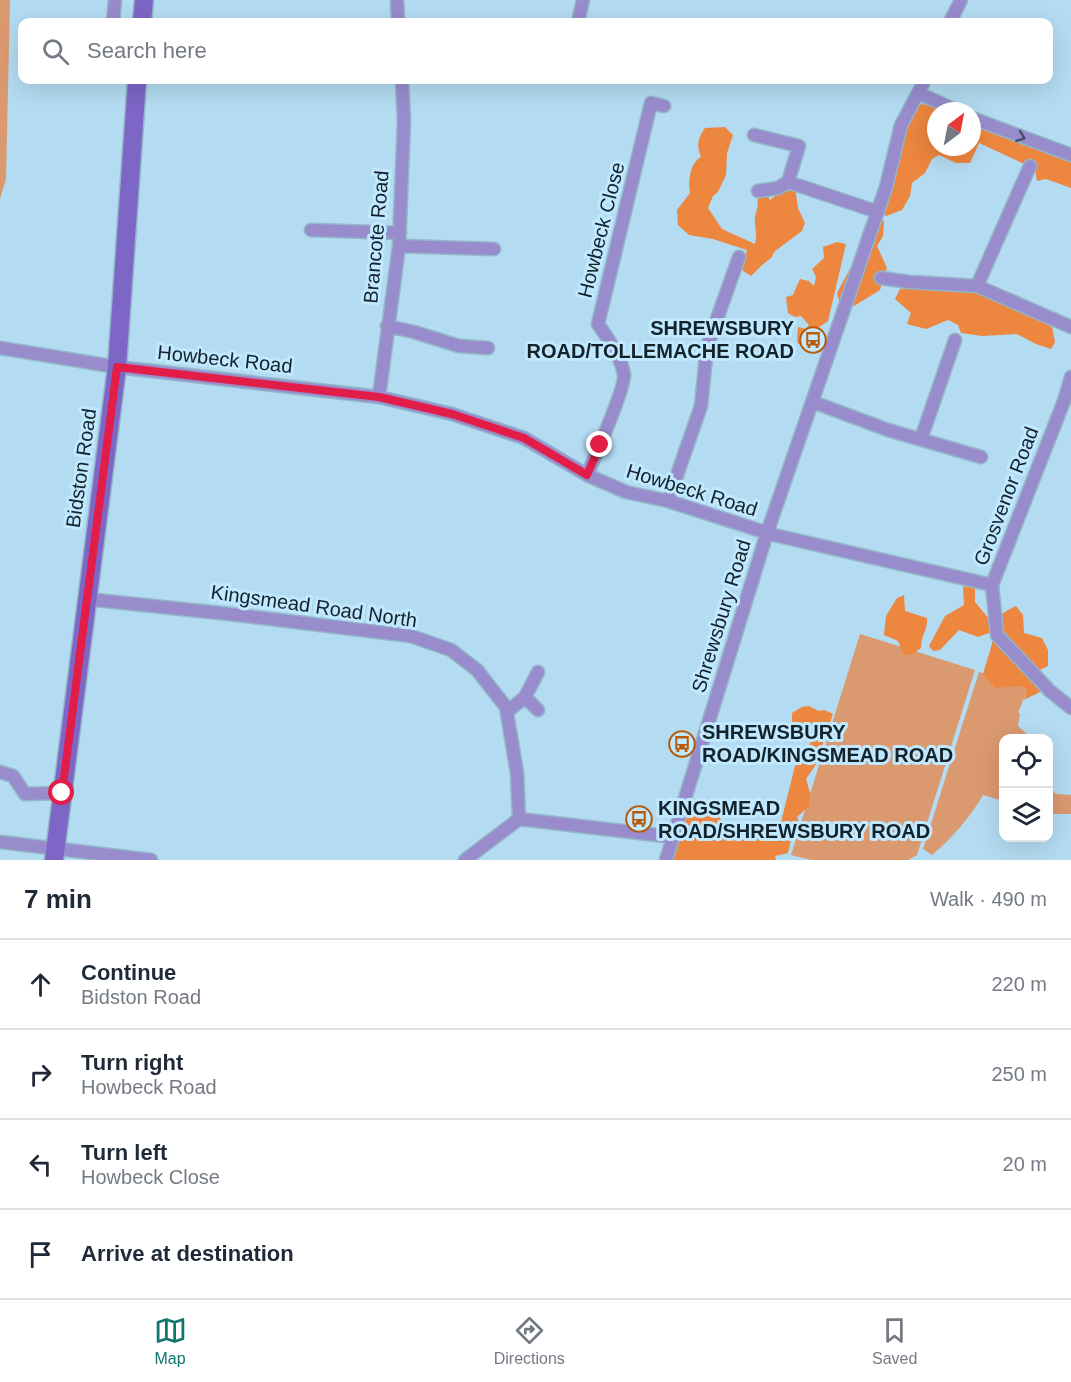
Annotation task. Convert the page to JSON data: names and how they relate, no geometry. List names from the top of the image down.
{
  "streets": {
    "main road": ["Bidston Road"],
    "street": [
      "Howbeck Close",
      "Brancote Road",
      "Howbeck Road",
      "Grosvenor Road",
      "Kingsmead Road North",
      "Shrewsbury Road"
    ]
  },
  "crossings": [
    ["Howbeck Close", "Howbeck Road"],
    ["Brancote Road", "Howbeck Road"],
    ["Howbeck Road", "Bidston Road"],
    ["Howbeck Road", "Grosvenor Road"],
    ["Howbeck Road", "Shrewsbury Road"],
    ["Bidston Road", "Kingsmead Road North"]
  ],
  "places": {
    "bus stop": ["SHREWSBURY ROAD/TOLLEMACHE ROAD", "SHREWSBURY ROAD/KINGSMEAD ROAD", "KINGSMEAD ROAD/SHREWSBURY ROAD"]
  },
  "north": "top right",
  "page": {
    "search": "Search here",
    "heading": ["7 min", "Walk · 490 m"],
    "list": [
      ["Continue", "Bidston Road", "220 m"],
      ["Turn right", "Howbeck Road", "250 m"],
      ["Turn left", "Howbeck Close", "20 m"],
      "Arrive at destination"
    ],
    "nav": ["Map", "Directions", "Saved"]
  }
}
